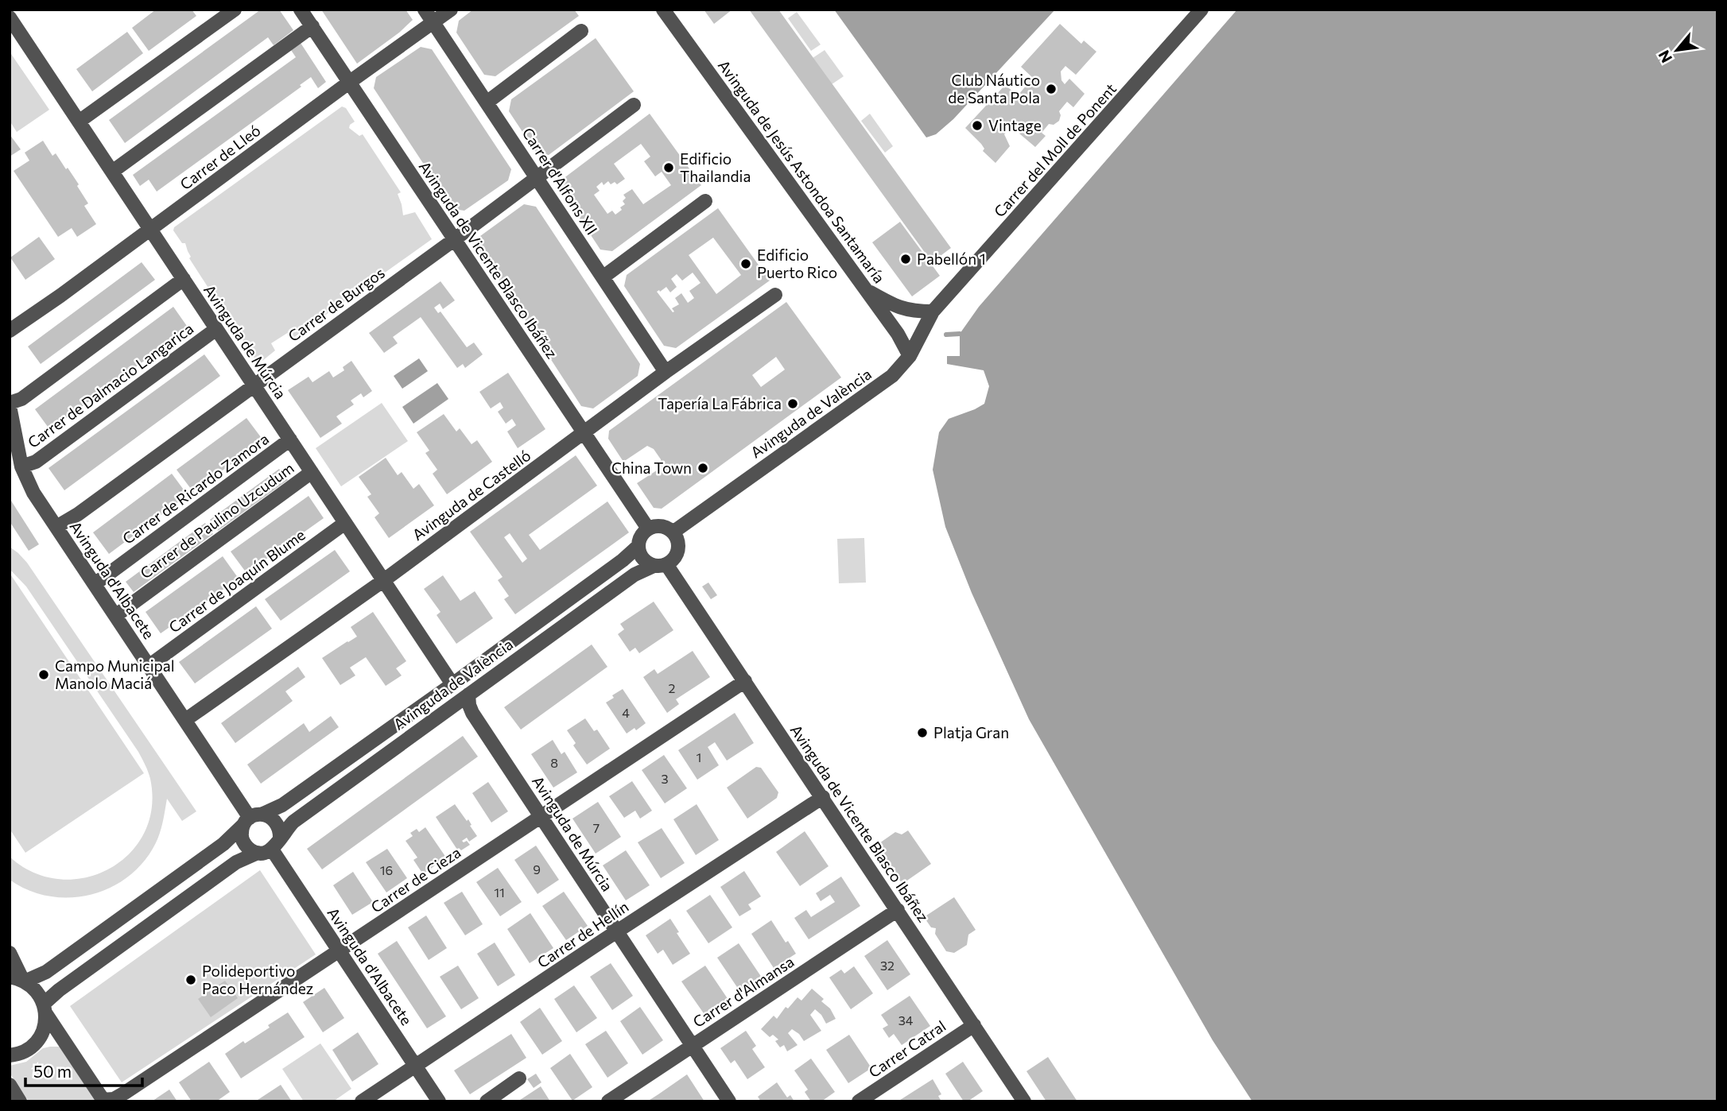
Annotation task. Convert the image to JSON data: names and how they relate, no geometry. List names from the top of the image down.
{
  "streets": {
    "street": [
      "Carrer del Moll de Ponent",
      "Carrer de Lleó",
      "Avinguda de Jesús Astondoa Santamaría",
      "Carrer d'Alfons XII",
      "Avinguda de Vicente Blasco Ibáñez",
      "Carrer de Burgos",
      "Avinguda de Múrcia",
      "Carrer de Dalmacio Langarica",
      "Avinguda de València",
      "Carrer de Ricardo Zamora",
      "Avinguda de Castelló",
      "Carrer de Paulino Uzcudum",
      "Avinguda d'Albacete",
      "Carrer de Joaquín Blume",
      "Carrer de Cieza",
      "Carrer de Hellín",
      "Carrer d'Almansa",
      "Carrer Catral"
    ]
  },
  "crossings": [
    ["Carrer del Moll de Ponent", "Avinguda de Jesús Astondoa Santamaría"],
    ["Carrer del Moll de Ponent", "Avinguda de València"],
    ["Carrer de Lleó", "Carrer d'Alfons XII"],
    ["Carrer de Lleó", "Avinguda de Vicente Blasco Ibáñez"],
    ["Carrer de Lleó", "Avinguda de Múrcia"],
    ["Avinguda de Jesús Astondoa Santamaría", "Avinguda de València"],
    ["Carrer d'Alfons XII", "Carrer de Burgos"],
    ["Carrer d'Alfons XII", "Avinguda de Castelló"],
    ["Avinguda de Vicente Blasco Ibáñez", "Carrer de Burgos"],
    ["Avinguda de Vicente Blasco Ibáñez", "Avinguda de València"],
    ["Avinguda de Vicente Blasco Ibáñez", "Avinguda de Castelló"],
    ["Avinguda de Vicente Blasco Ibáñez", "Carrer de Cieza"],
    ["Avinguda de Vicente Blasco Ibáñez", "Carrer de Hellín"],
    ["Avinguda de Vicente Blasco Ibáñez", "Carrer d'Almansa"],
    ["Avinguda de Vicente Blasco Ibáñez", "Carrer Catral"],
    ["Carrer de Burgos", "Avinguda de Múrcia"],
    ["Carrer de Burgos", "Avinguda d'Albacete"],
    ["Avinguda de Múrcia", "Carrer de Dalmacio Langarica"],
    ["Avinguda de Múrcia", "Avinguda de València"],
    ["Avinguda de Múrcia", "Carrer de Ricardo Zamora"],
    ["Avinguda de Múrcia", "Avinguda de Castelló"],
    ["Avinguda de Múrcia", "Carrer de Paulino Uzcudum"],
    ["Avinguda de Múrcia", "Carrer de Joaquín Blume"],
    ["Avinguda de Múrcia", "Carrer de Cieza"],
    ["Avinguda de Múrcia", "Carrer de Hellín"],
    ["Avinguda de Múrcia", "Carrer d'Almansa"],
    ["Carrer de Dalmacio Langarica", "Avinguda d'Albacete"],
    ["Avinguda de València", "Avinguda d'Albacete"],
    ["Carrer de Ricardo Zamora", "Avinguda d'Albacete"],
    ["Avinguda de Castelló", "Avinguda d'Albacete"],
    ["Carrer de Paulino Uzcudum", "Avinguda d'Albacete"],
    ["Avinguda d'Albacete", "Carrer de Joaquín Blume"],
    ["Avinguda d'Albacete", "Carrer de Cieza"],
    ["Avinguda d'Albacete", "Carrer de Hellín"]
  ],
  "places": [
    "Club Náutico de Santa Pola",
    "Vintage",
    "Edificio Thailandia",
    "Pabellón 1",
    "Edificio Puerto Rico",
    "Tapería La Fábrica",
    "China Town",
    "Campo Municipal Manolo Maciá",
    "Platja Gran",
    "Polideportivo Paco Hernández"
  ],
  "house_numbers": [
    "2",
    "4",
    "1",
    "8",
    "3",
    "7",
    "9",
    "16",
    "11",
    "32",
    "34"
  ],
  "scale_bar": "50 m",
  "north": "bottom left"
}
